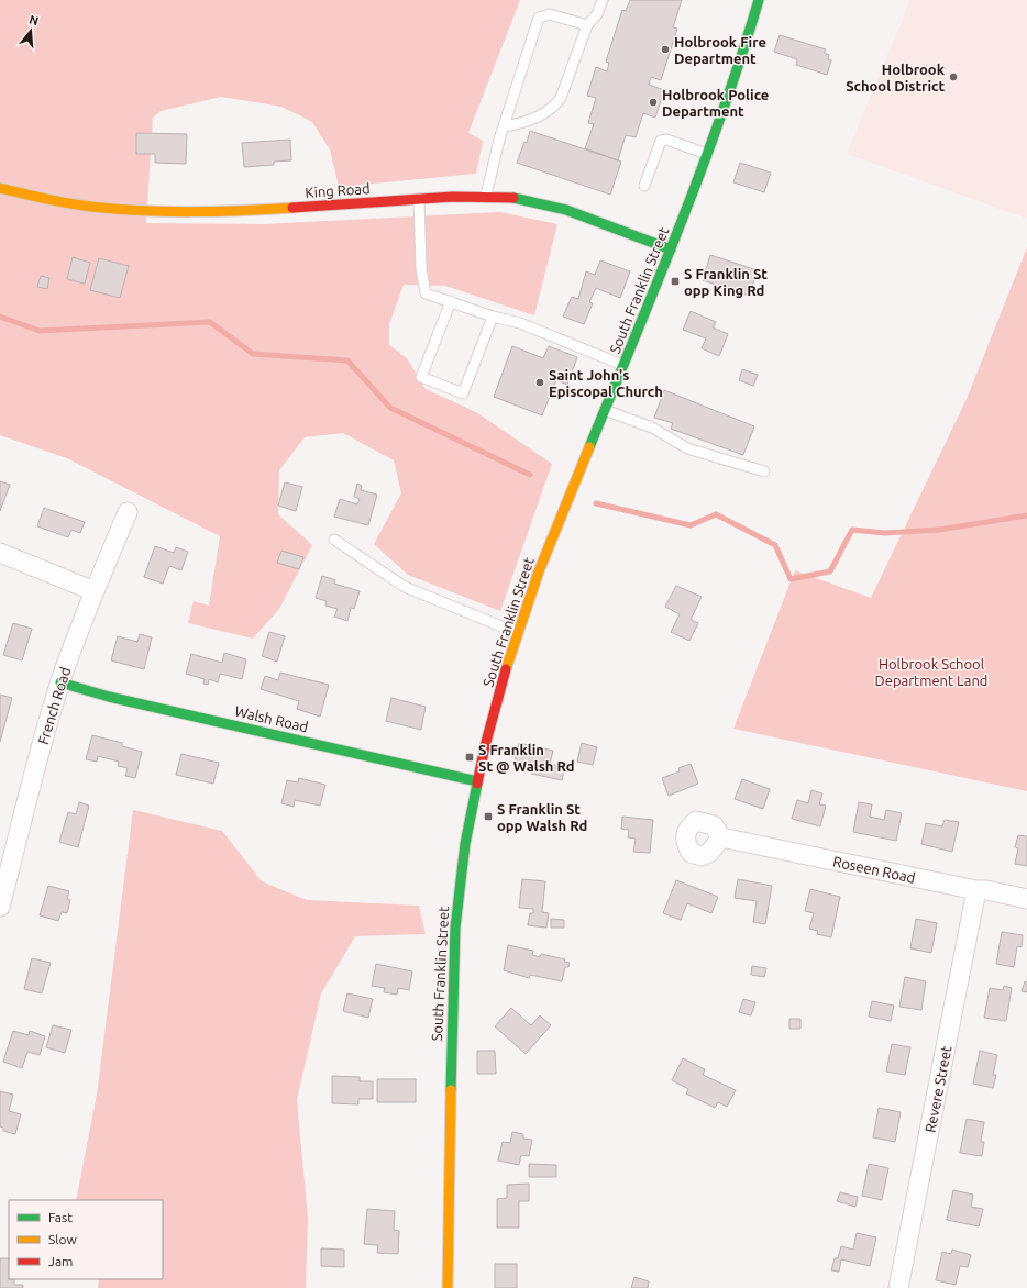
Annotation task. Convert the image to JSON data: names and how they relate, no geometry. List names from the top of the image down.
{
  "streets": {
    "main road": ["King Road", "South Franklin Street", "Walsh Road"],
    "street": ["French Road", "Roseen Road", "Revere Street"]
  },
  "crossings": [
    ["King Road", "South Franklin Street"],
    ["South Franklin Street", "Walsh Road"],
    ["French Road", "Walsh Road"],
    ["Roseen Road", "Revere Street"]
  ],
  "parks": ["Holbrook School Department Land"],
  "places": {
    "other": [
      "Holbrook Fire Department",
      "Holbrook School District",
      "Holbrook Police Department",
      "Saint John's Episcopal Church"
    ],
    "transit": ["S Franklin St opp King Rd", "S Franklin St @ Walsh Rd", "S Franklin St opp Walsh Rd"]
  },
  "legend": ["Fast", "Slow", "Jam"],
  "north": "top"
}
